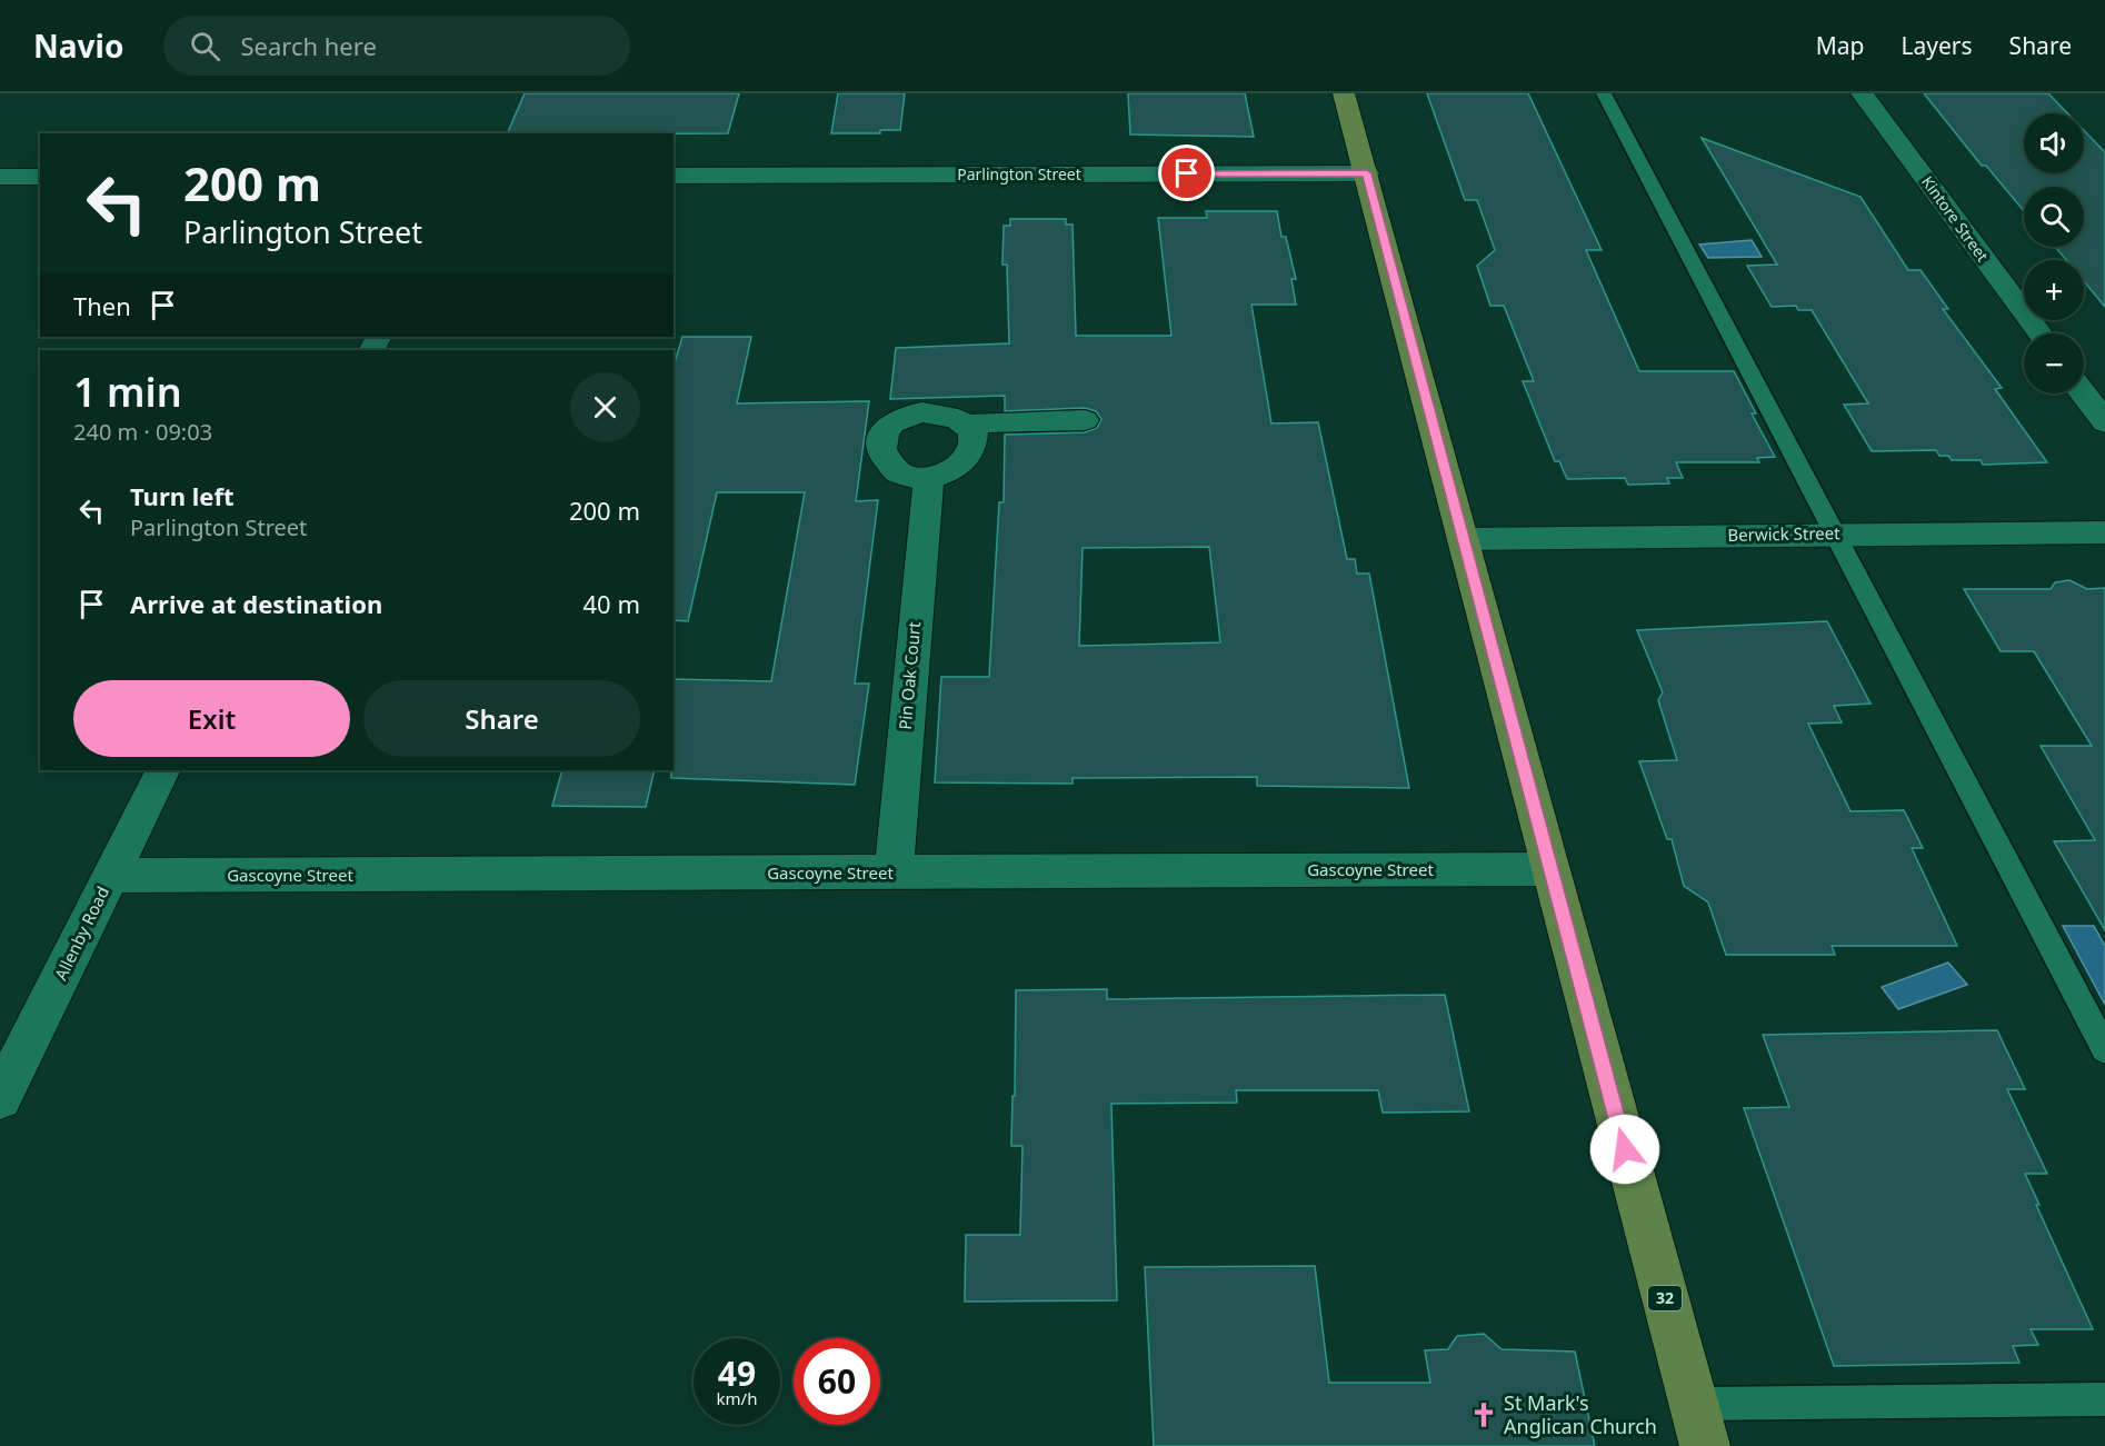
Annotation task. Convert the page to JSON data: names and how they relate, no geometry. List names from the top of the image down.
{
  "streets": {
    "main road": ["32"],
    "street": [
      "Parlington Street",
      "Kintore Street",
      "Berwick Street",
      "Pin Oak Court",
      "Gascoyne Street",
      "Allenby Road"
    ]
  },
  "crossings": [
    ["Parlington Street", "32"],
    ["Berwick Street", "32"],
    ["Pin Oak Court", "Gascoyne Street"],
    ["Gascoyne Street", "Allenby Road"],
    ["Gascoyne Street", "32"]
  ],
  "places": {
    "church": ["St Mark's Anglican Church"]
  },
  "page": {
    "header": "Navio",
    "search": "Search here",
    "nav": ["Map", "Layers", "Share"],
    "map_buttons": ["+", "−"],
    "turn": ["200 m", "Parlington Street"],
    "then": "Then",
    "heading": ["1 min", "240 m · 09:03"],
    "list": [
      {
        "name": "Turn left",
        "note": "Parlington Street",
        "value": "200 m"
      },
      {
        "name": "Arrive at destination",
        "value": "40 m"
      }
    ],
    "buttons": ["Exit", "Share"],
    "speed": "49 km/h",
    "limit": "60"
  }
}
